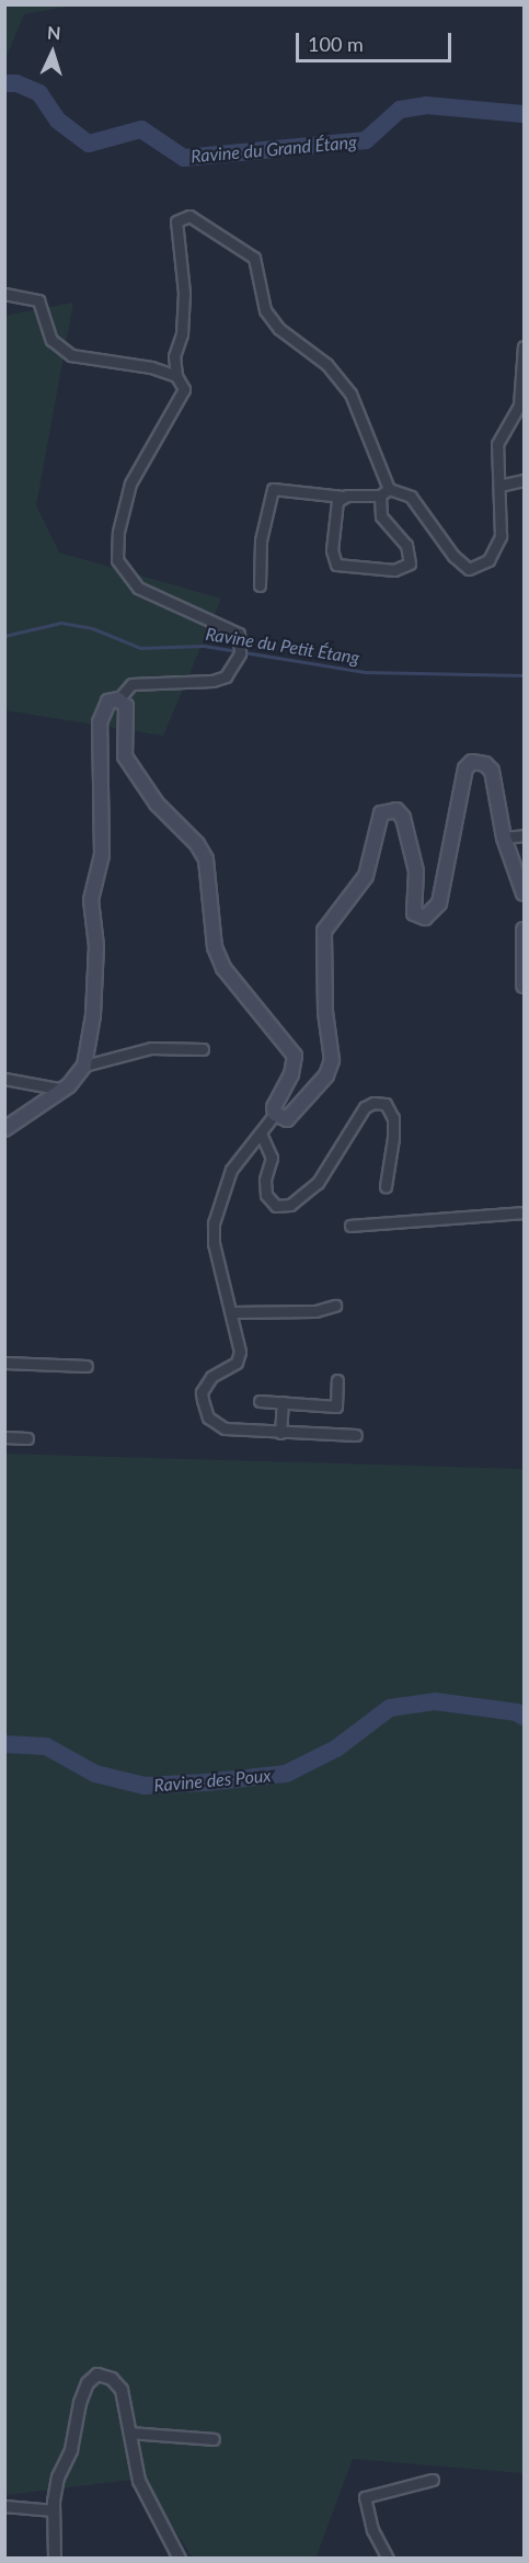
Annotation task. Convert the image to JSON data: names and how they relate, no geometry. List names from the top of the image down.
{
  "water": ["Ravine du Grand Étang", "Ravine du Petit Étang", "Ravine des Poux"],
  "scale_bar": "100 m",
  "north": "top"
}
